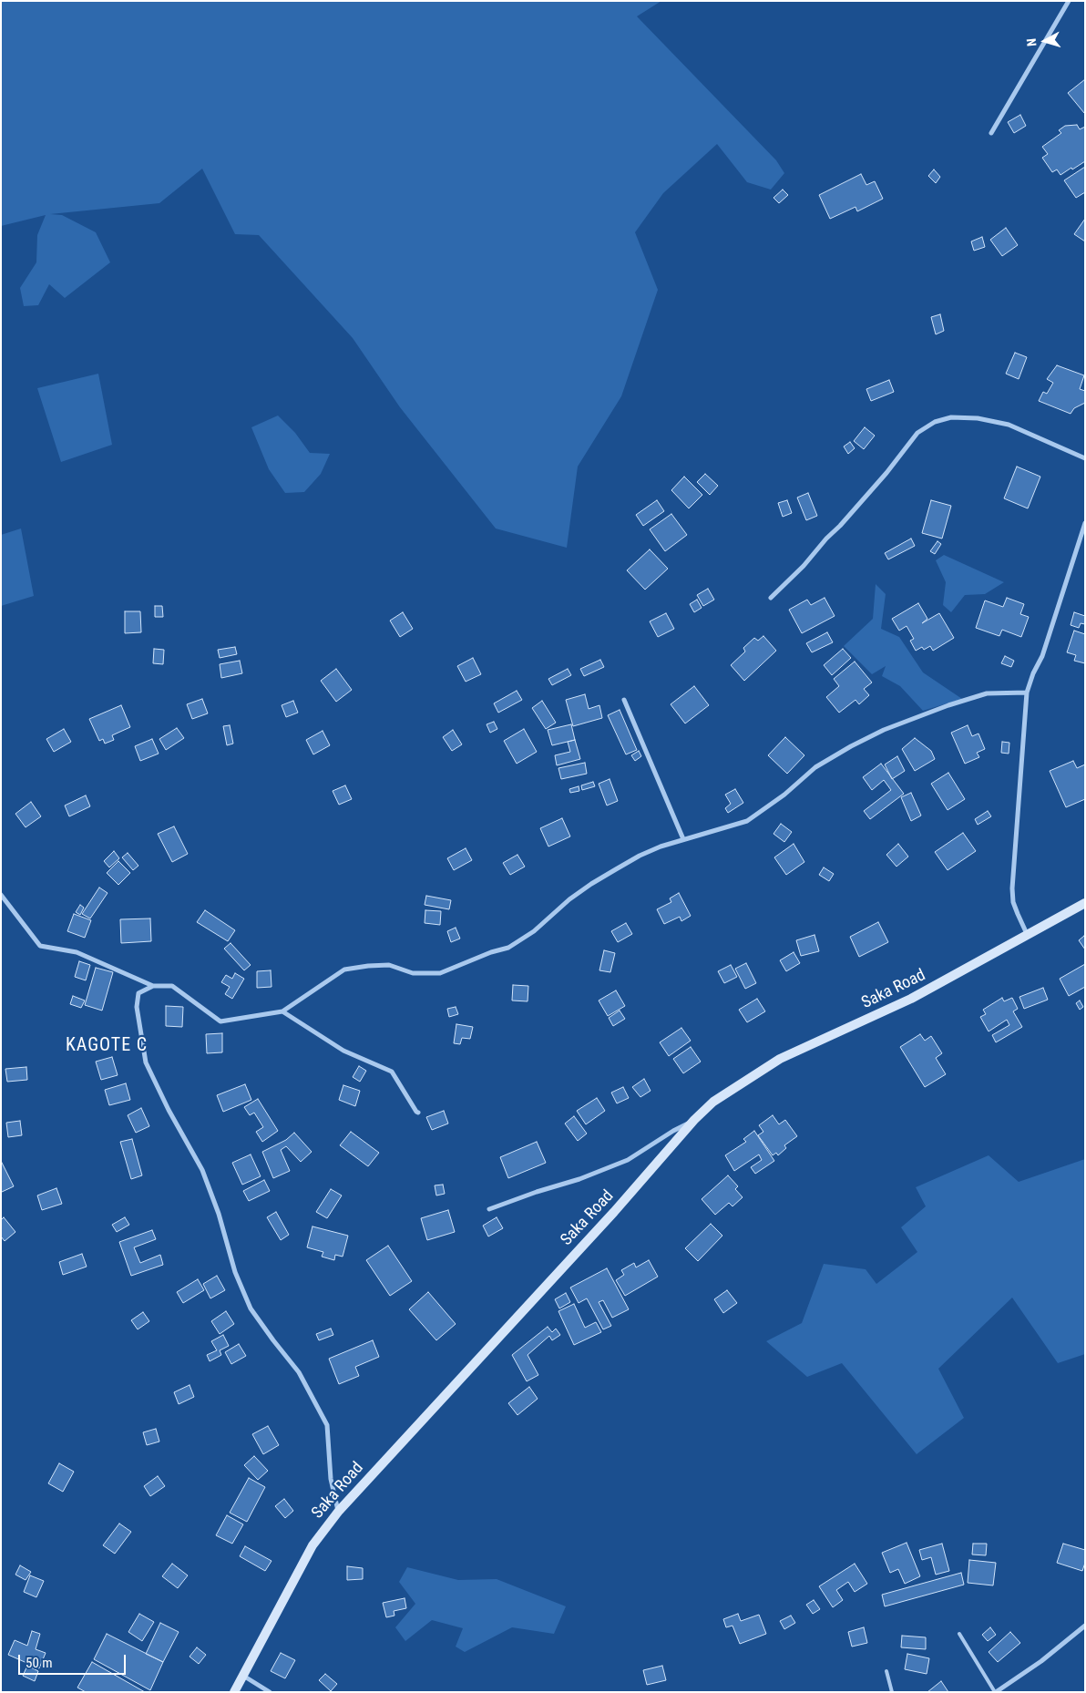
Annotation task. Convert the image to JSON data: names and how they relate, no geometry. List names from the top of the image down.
{
  "streets": {
    "main road": ["Saka Road"]
  },
  "districts": ["KAGOTE C"],
  "scale_bar": "50 m",
  "north": "left"
}
